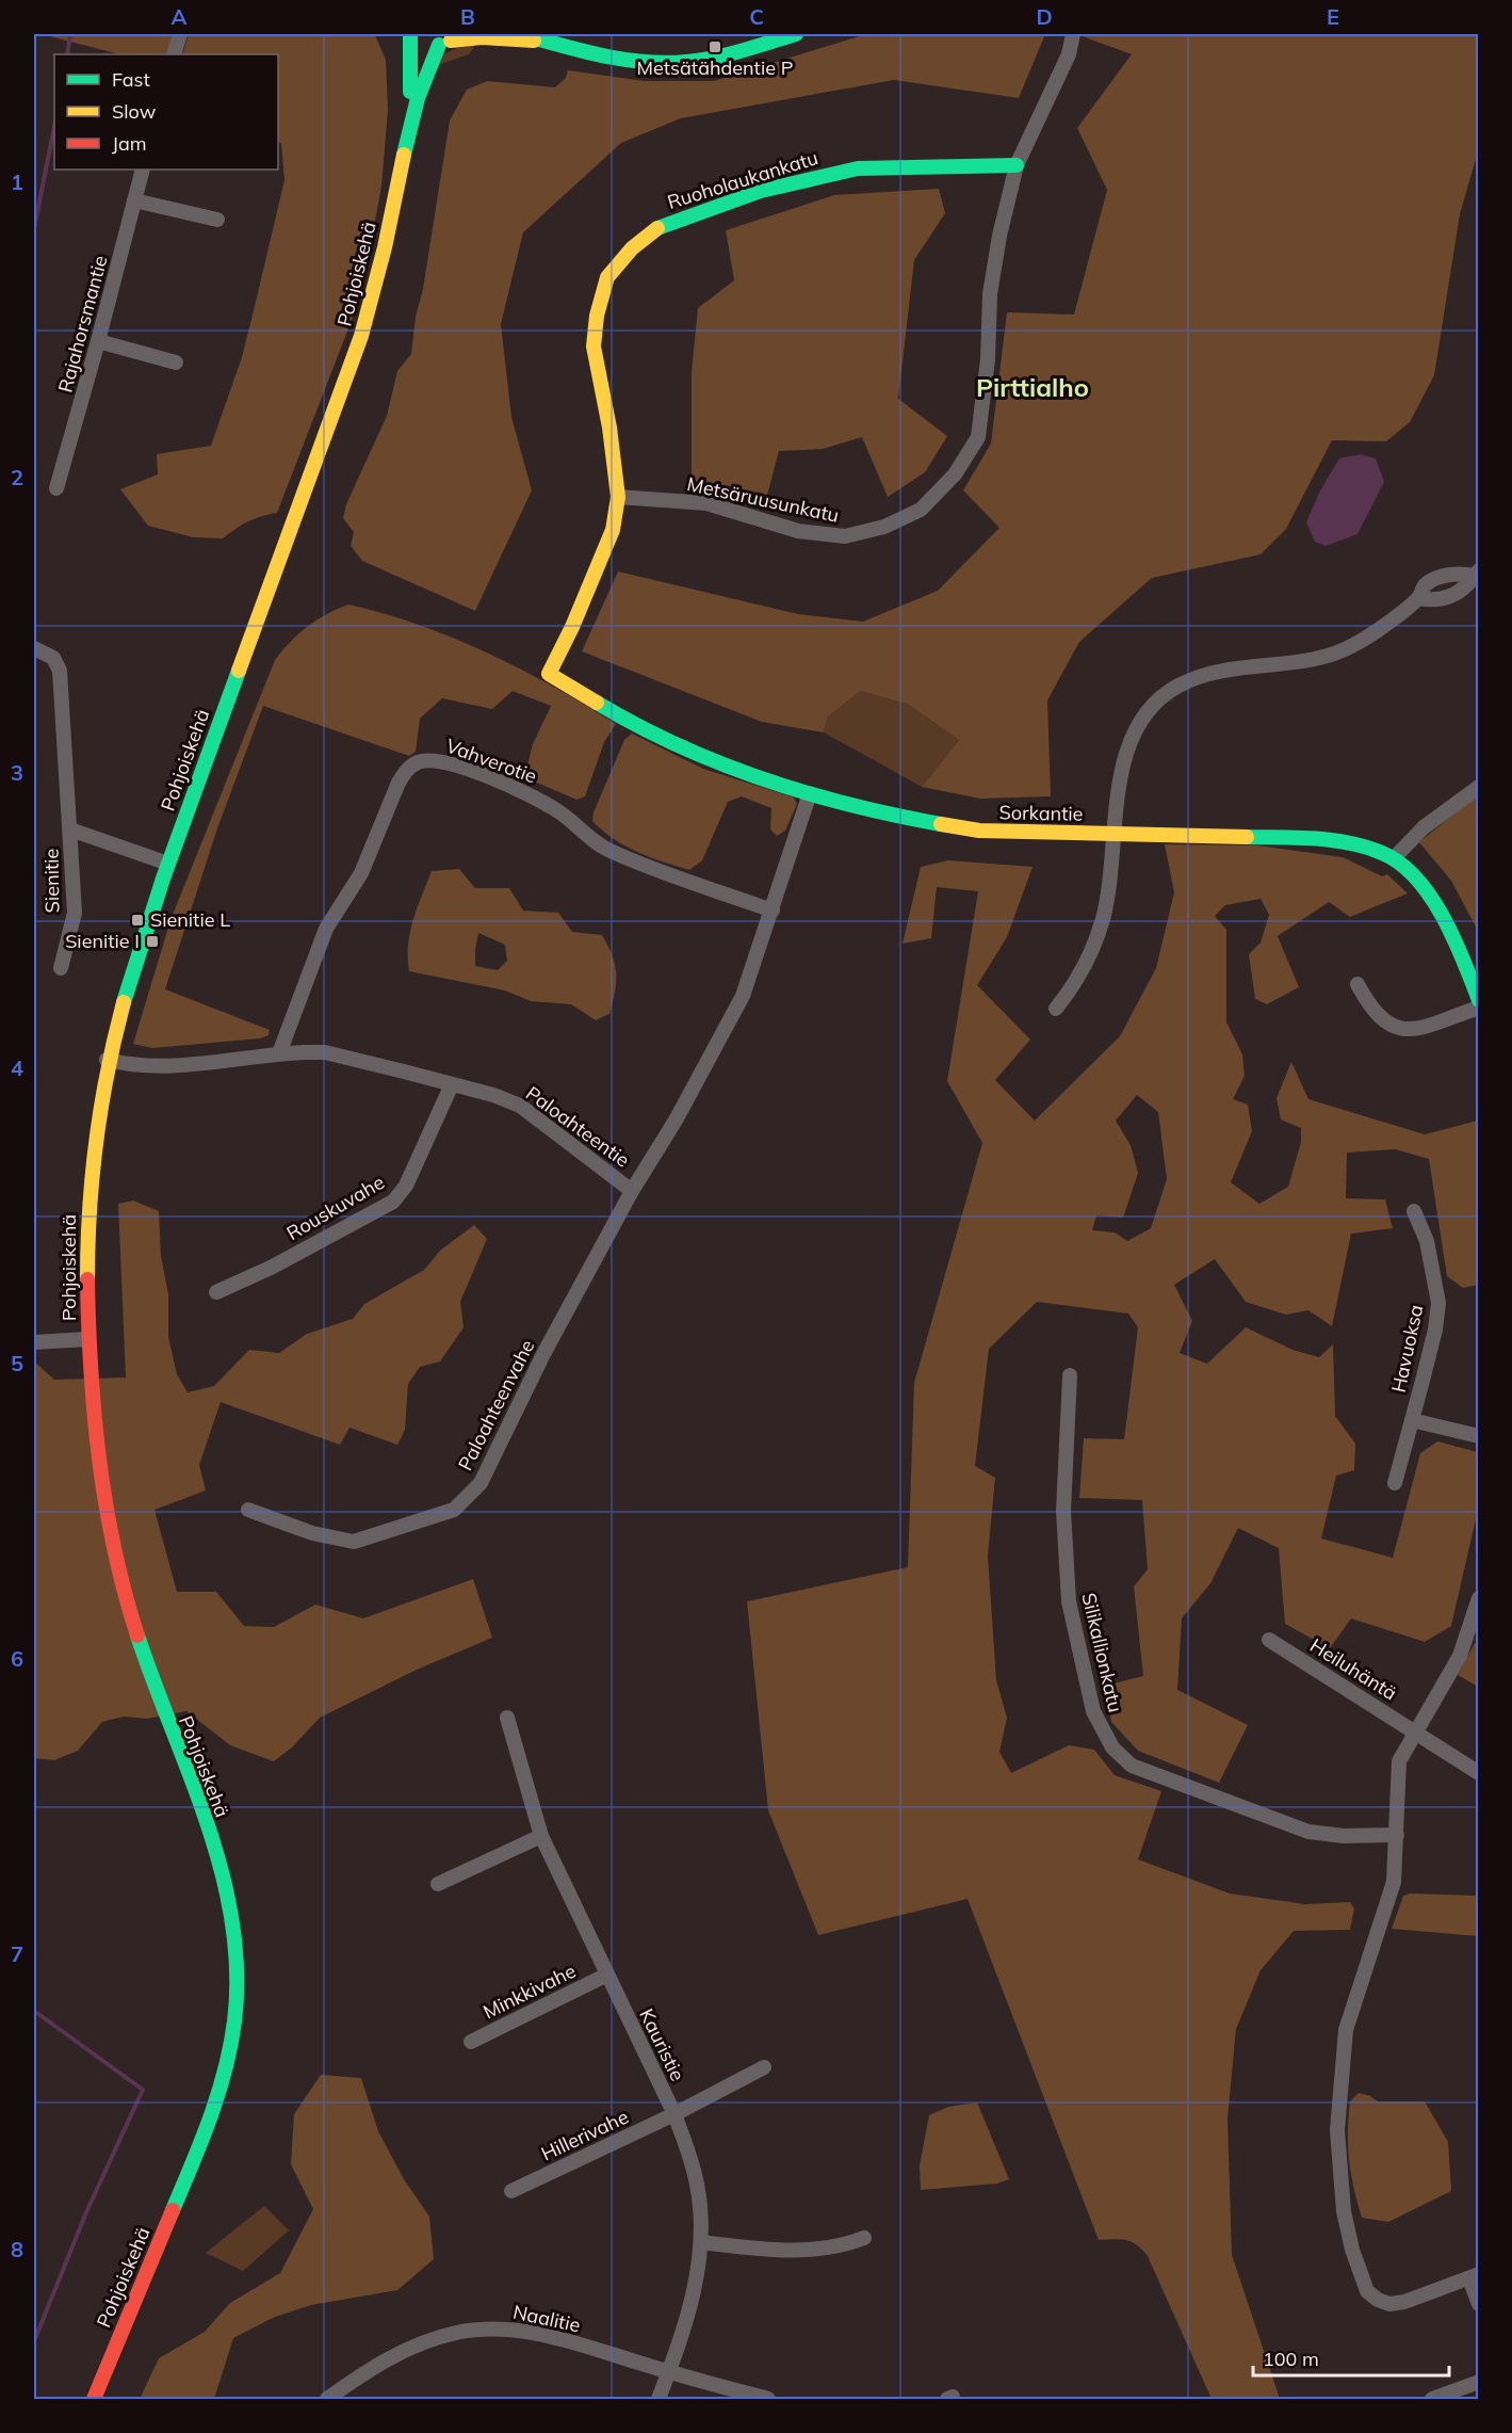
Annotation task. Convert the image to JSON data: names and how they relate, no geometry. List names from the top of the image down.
{
  "streets": {
    "main road": ["Ruoholaukankatu", "Pohjoiskehä", "Sorkantie"],
    "street": [
      "Rajahorsmantie",
      "Metsäruusunkatu",
      "Vahverotie",
      "Sienitie",
      "Paloahteentie",
      "Rouskuvahe",
      "Havuoksa",
      "Paloahteenvahe",
      "Silikallionkatu",
      "Heiluhäntä",
      "Minkkivahe",
      "Kauristie",
      "Hillerivahe",
      "Naalitie"
    ]
  },
  "crossings": [
    ["Ruoholaukankatu", "Metsäruusunkatu"],
    ["Ruoholaukankatu", "Sorkantie"],
    ["Pohjoiskehä", "Sienitie"],
    ["Pohjoiskehä", "Paloahteentie"],
    ["Vahverotie", "Paloahteentie"],
    ["Sorkantie", "Paloahteentie"],
    ["Paloahteentie", "Rouskuvahe"],
    ["Paloahteentie", "Paloahteenvahe"],
    ["Minkkivahe", "Kauristie"],
    ["Kauristie", "Hillerivahe"],
    ["Kauristie", "Naalitie"]
  ],
  "districts": ["Pirttialho"],
  "places": {
    "transit": ["Metsätähdentie P", "Sienitie L", "Sienitie I"]
  },
  "legend": ["Fast", "Slow", "Jam"],
  "scale_bar": "100 m",
  "grid": {
    "columns": [
      "A",
      "B",
      "C",
      "D",
      "E"
    ],
    "rows": [
      "1",
      "2",
      "3",
      "4",
      "5",
      "6",
      "7",
      "8"
    ]
  }
}
